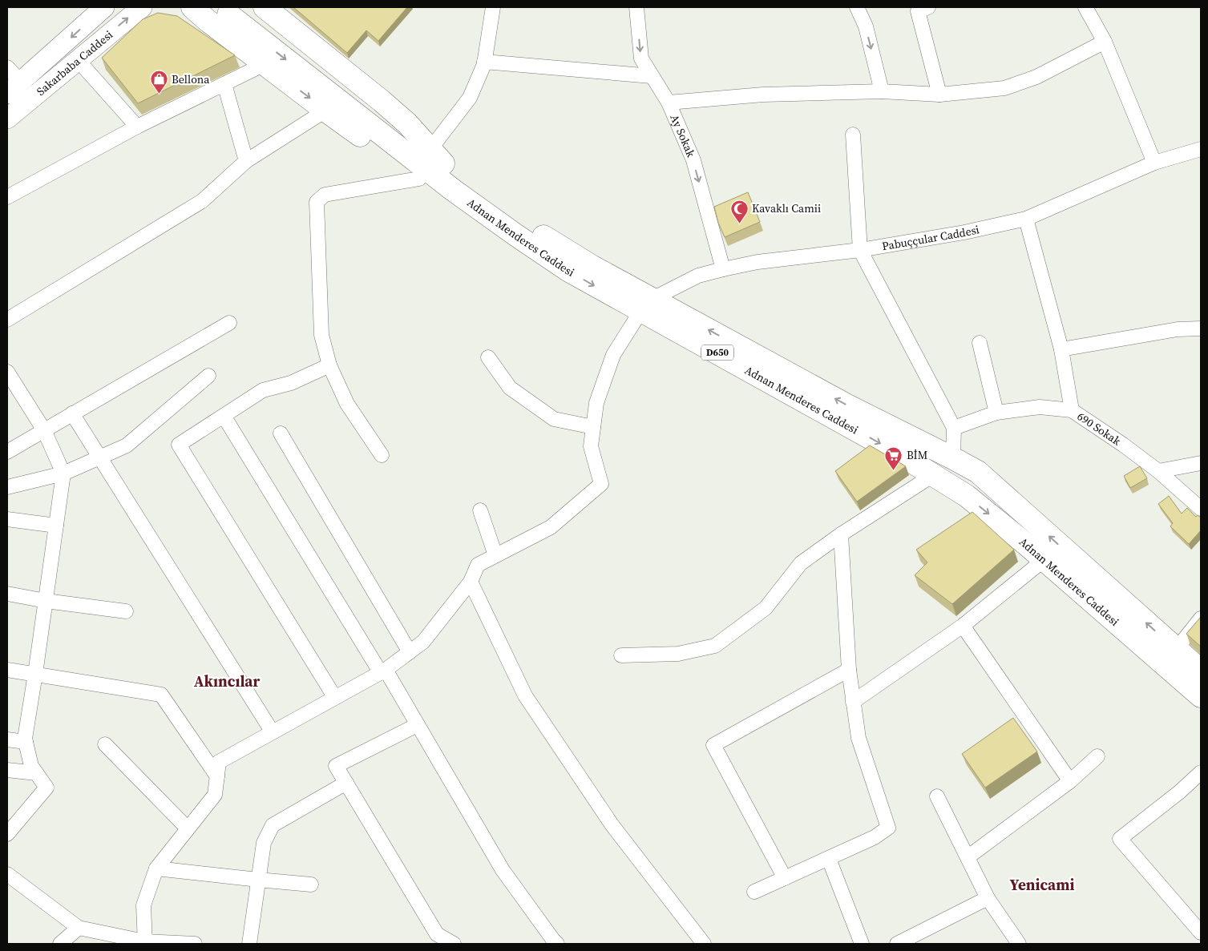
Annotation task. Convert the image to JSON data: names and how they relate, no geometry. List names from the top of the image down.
{
  "streets": {
    "main road": ["Sakarbaba Caddesi", "Adnan Menderes Caddesi", "D650"],
    "street": ["Ay Sokak", "Pabuççular Caddesi", "690 Sokak"]
  },
  "crossings": [
    ["Ay Sokak", "Pabuççular Caddesi"],
    ["Adnan Menderes Caddesi", "Pabuççular Caddesi"]
  ],
  "one_way": ["Ay Sokak"],
  "districts": ["Akıncılar", "Yenicami"],
  "places": {
    "shop": ["Bellona"],
    "mosque": ["Kavaklı Camii"],
    "supermarket": ["BİM"]
  }
}
